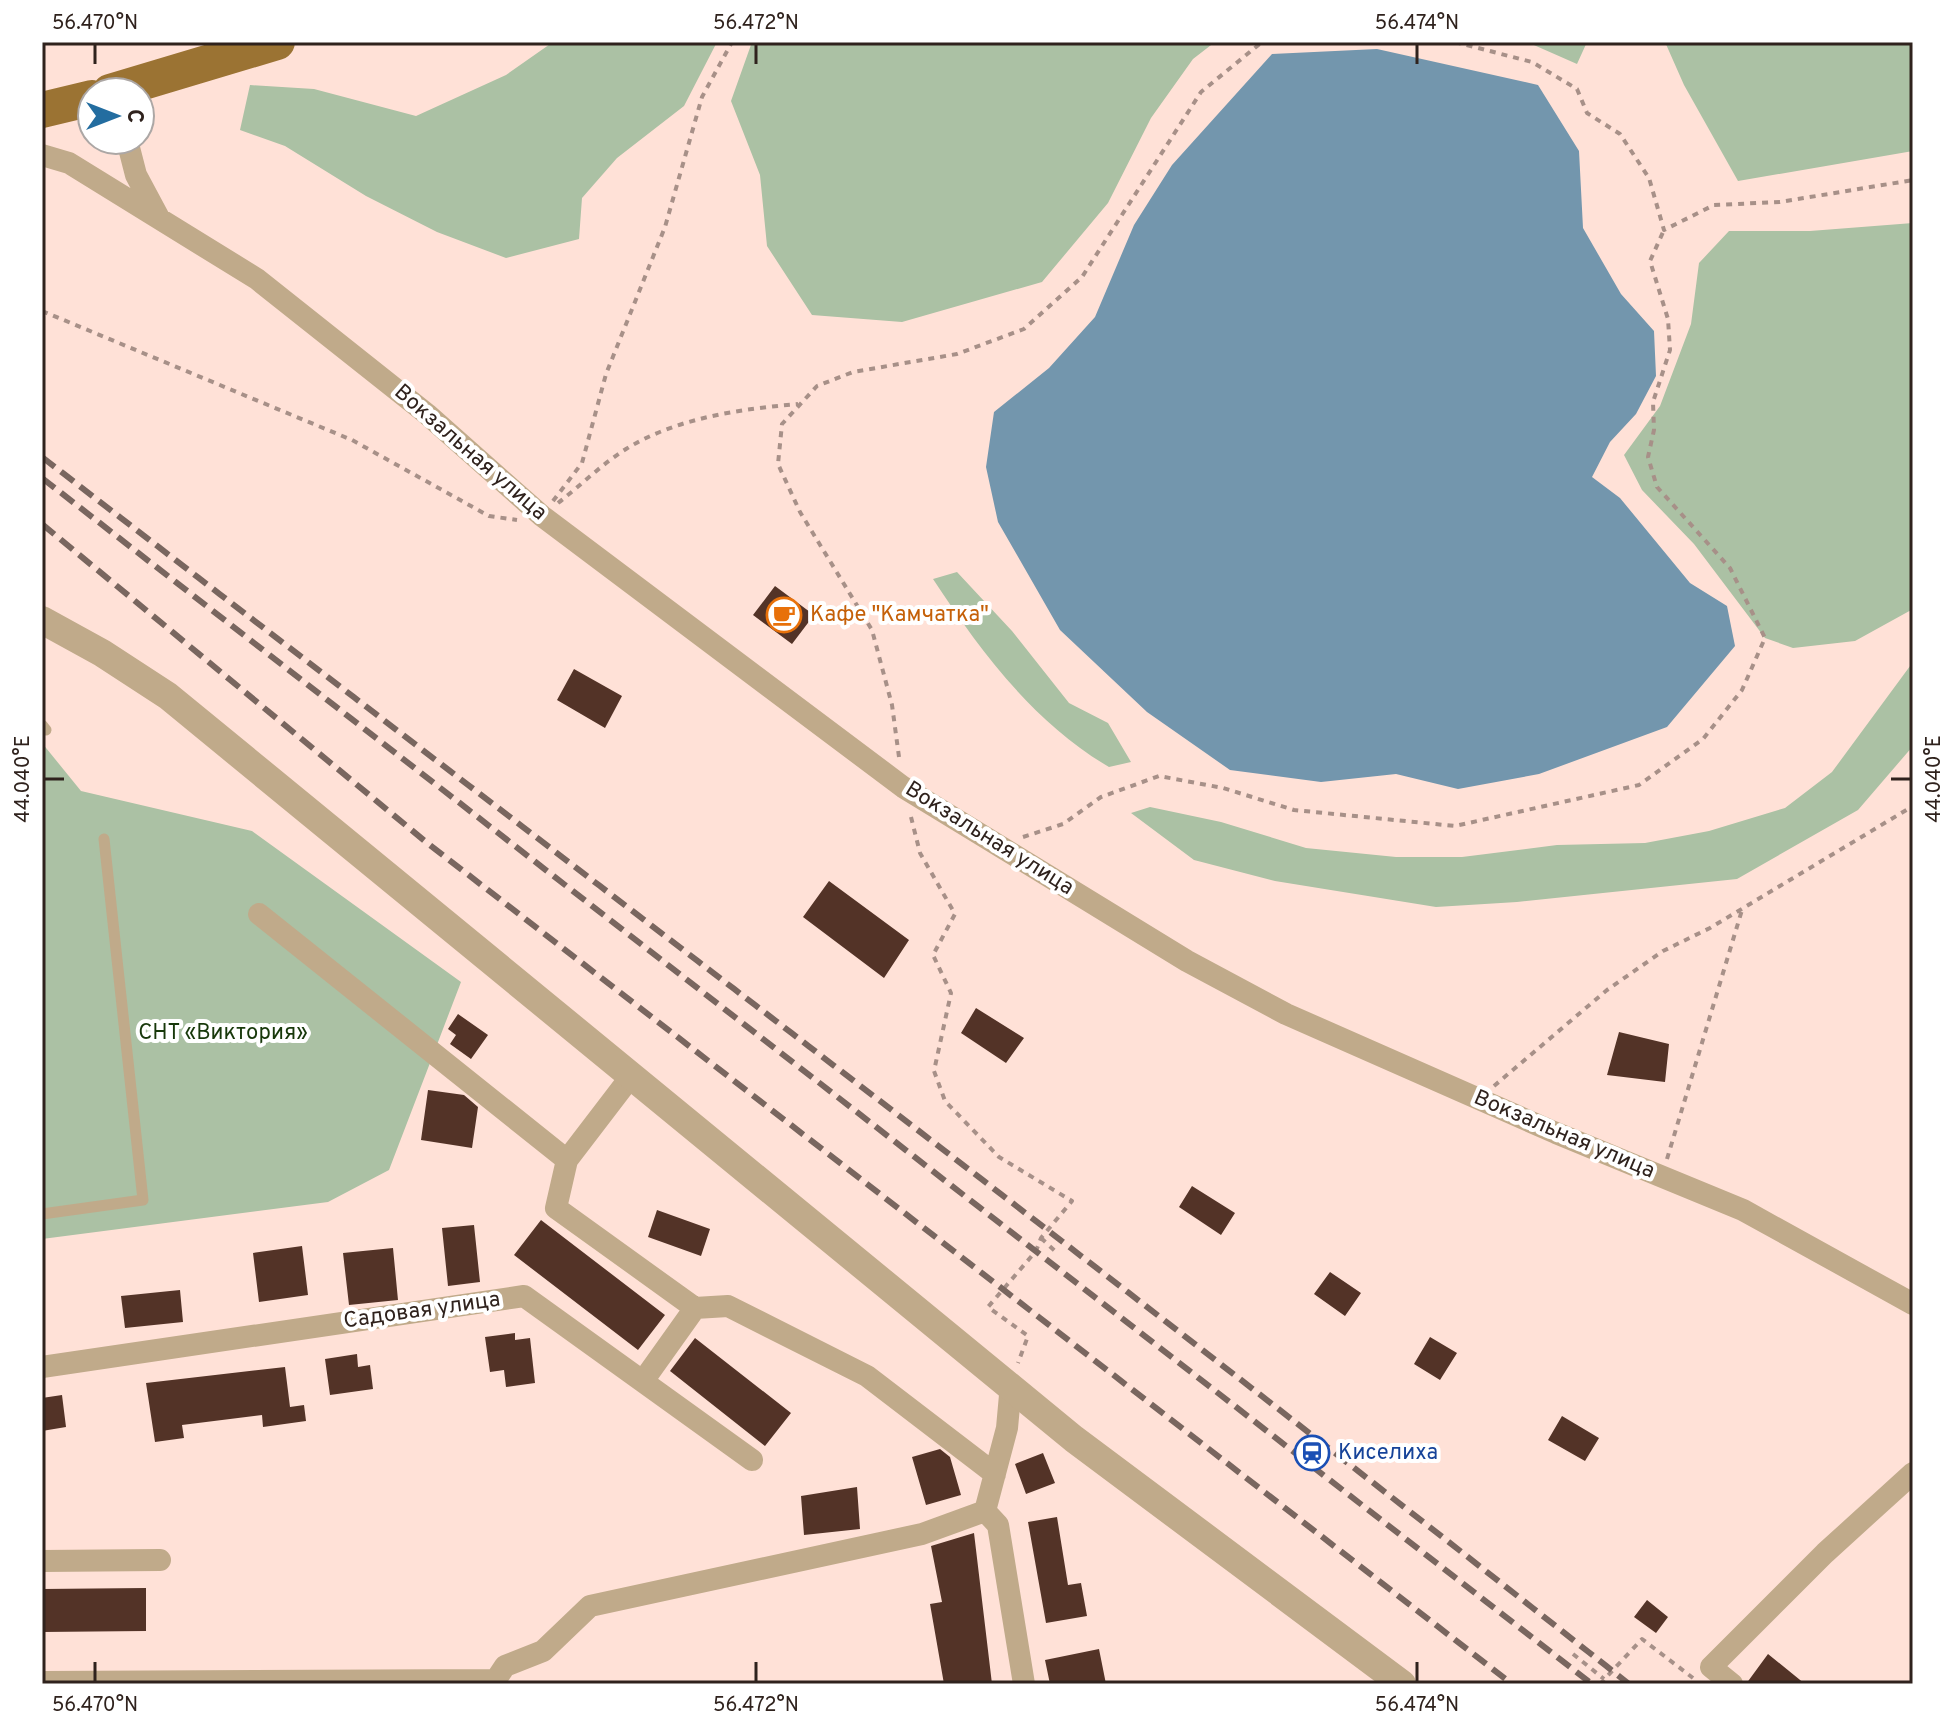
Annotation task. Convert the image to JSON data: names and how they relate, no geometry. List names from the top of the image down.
{
  "streets": {
    "street": ["Вокзальная улица", "Садовая улица"]
  },
  "parks": ["СНТ «Виктория»"],
  "places": {
    "cafe": ["Кафе \"Камчатка\""],
    "station": ["Киселиха"]
  },
  "north": "right",
  "coordinates": [
    "56.470°N",
    "56.472°N",
    "56.474°N",
    "44.040°E"
  ]
}
